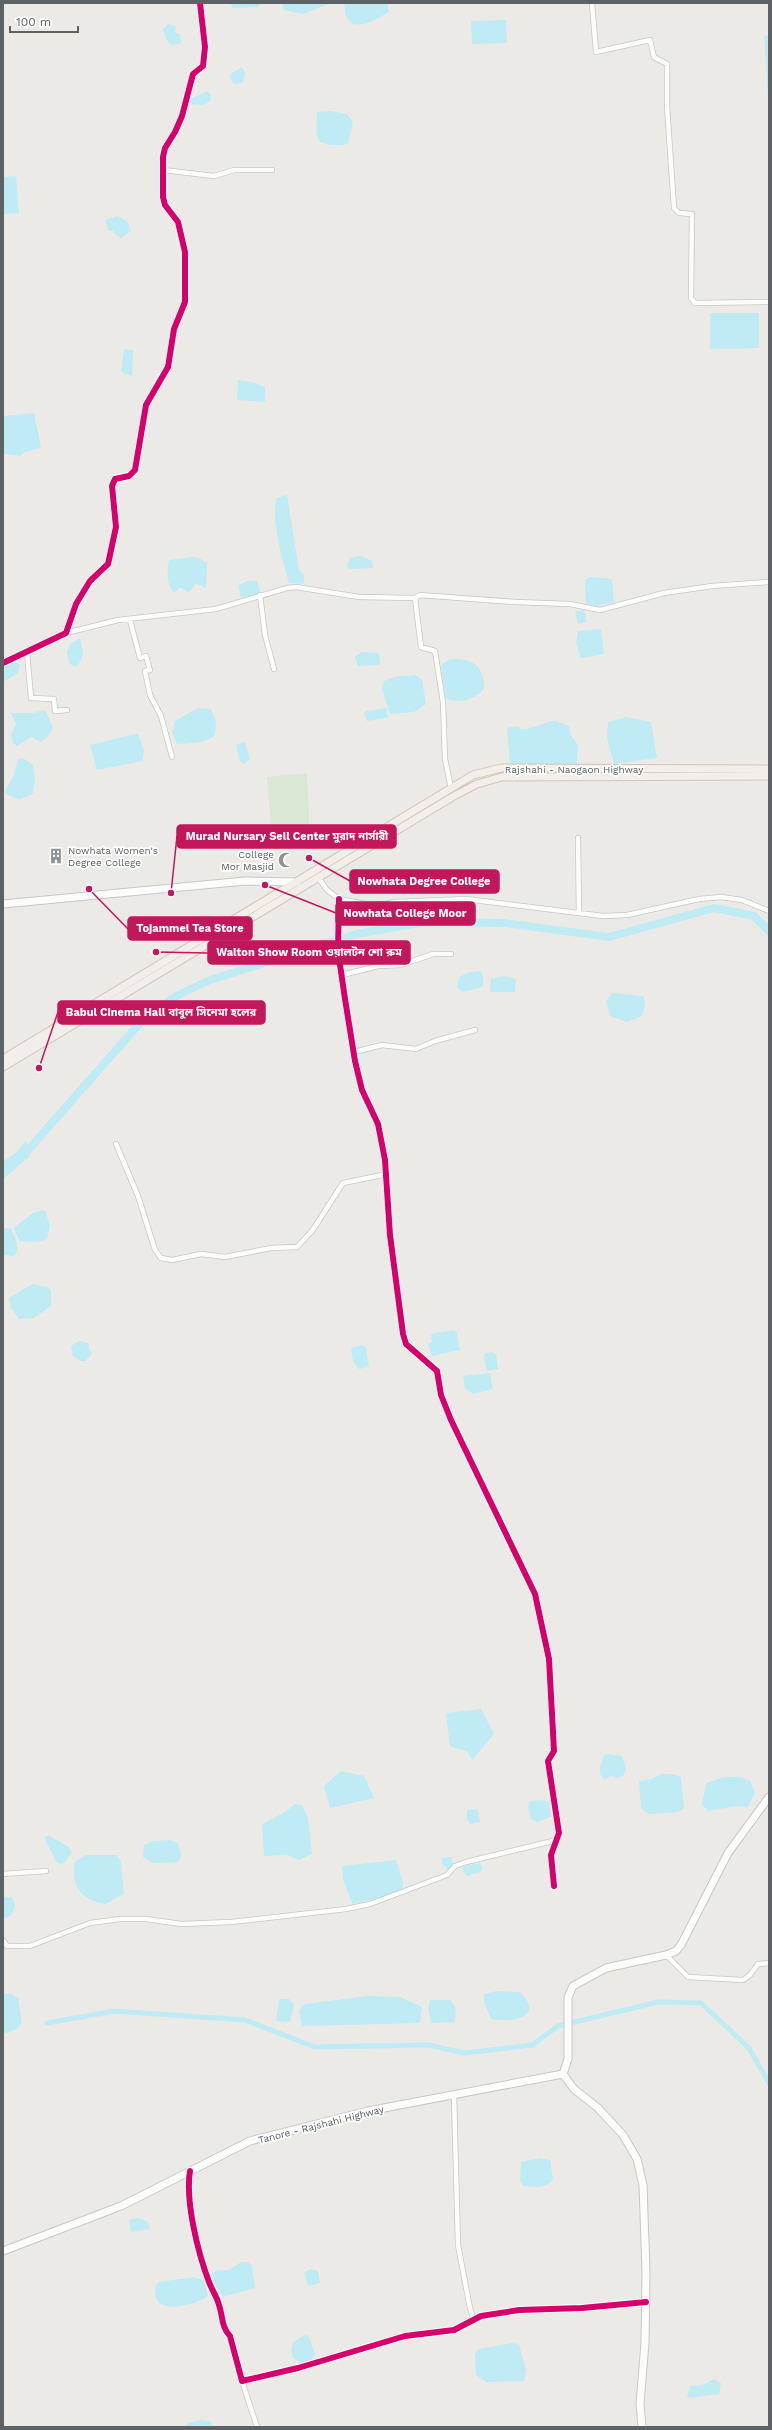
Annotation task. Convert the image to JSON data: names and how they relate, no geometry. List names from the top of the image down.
{
  "streets": {
    "main road": ["Rajshahi - Naogaon Highway", "Tanore - Rajshahi Highway"]
  },
  "places": {
    "building": ["Nowhata Women's Degree College"],
    "other": [
      "Nowhata Degree College",
      "Nowhata College Moor",
      "Tojammel Tea Store",
      "Murad Nursary Sell Center মুরাদ নার্সারী",
      "Walton Show Room ওয়ালটন শো রুম",
      "Babul Cinema Hall বাবুল সিনেমা হলের"
    ],
    "mosque": ["College Mor Masjid"]
  },
  "scale_bar": "100 m"
}
